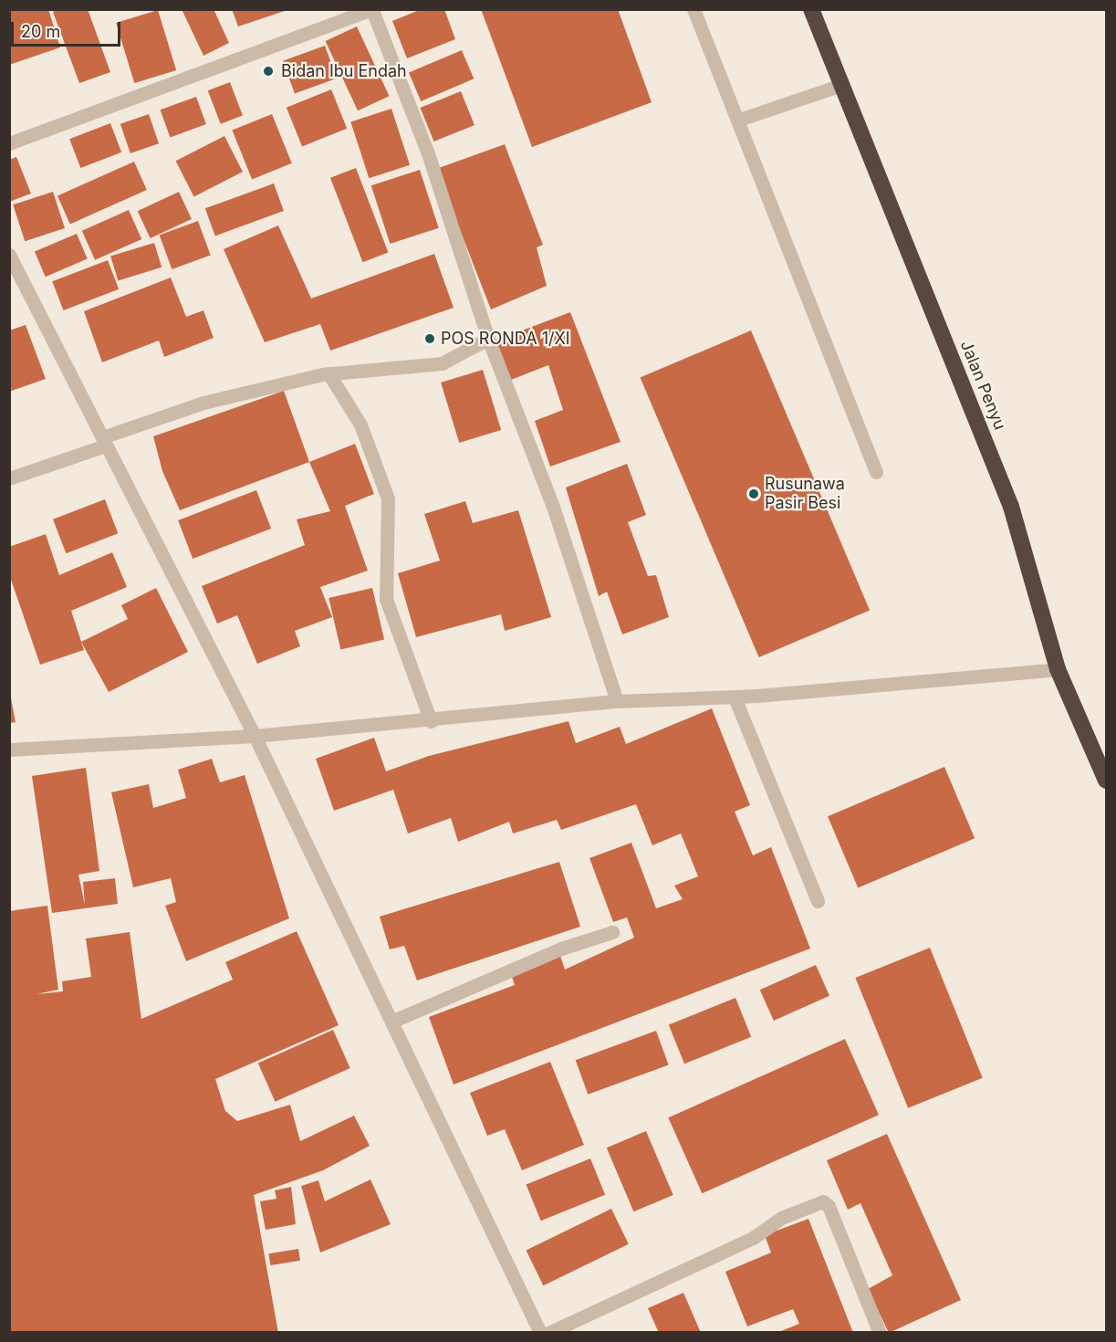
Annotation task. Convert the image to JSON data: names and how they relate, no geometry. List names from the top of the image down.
{
  "streets": {
    "highway": ["Jalan Penyu"]
  },
  "places": ["Bidan Ibu Endah", "POS RONDA 1/XI", "Rusunawa Pasir Besi"],
  "scale_bar": "20 m"
}
